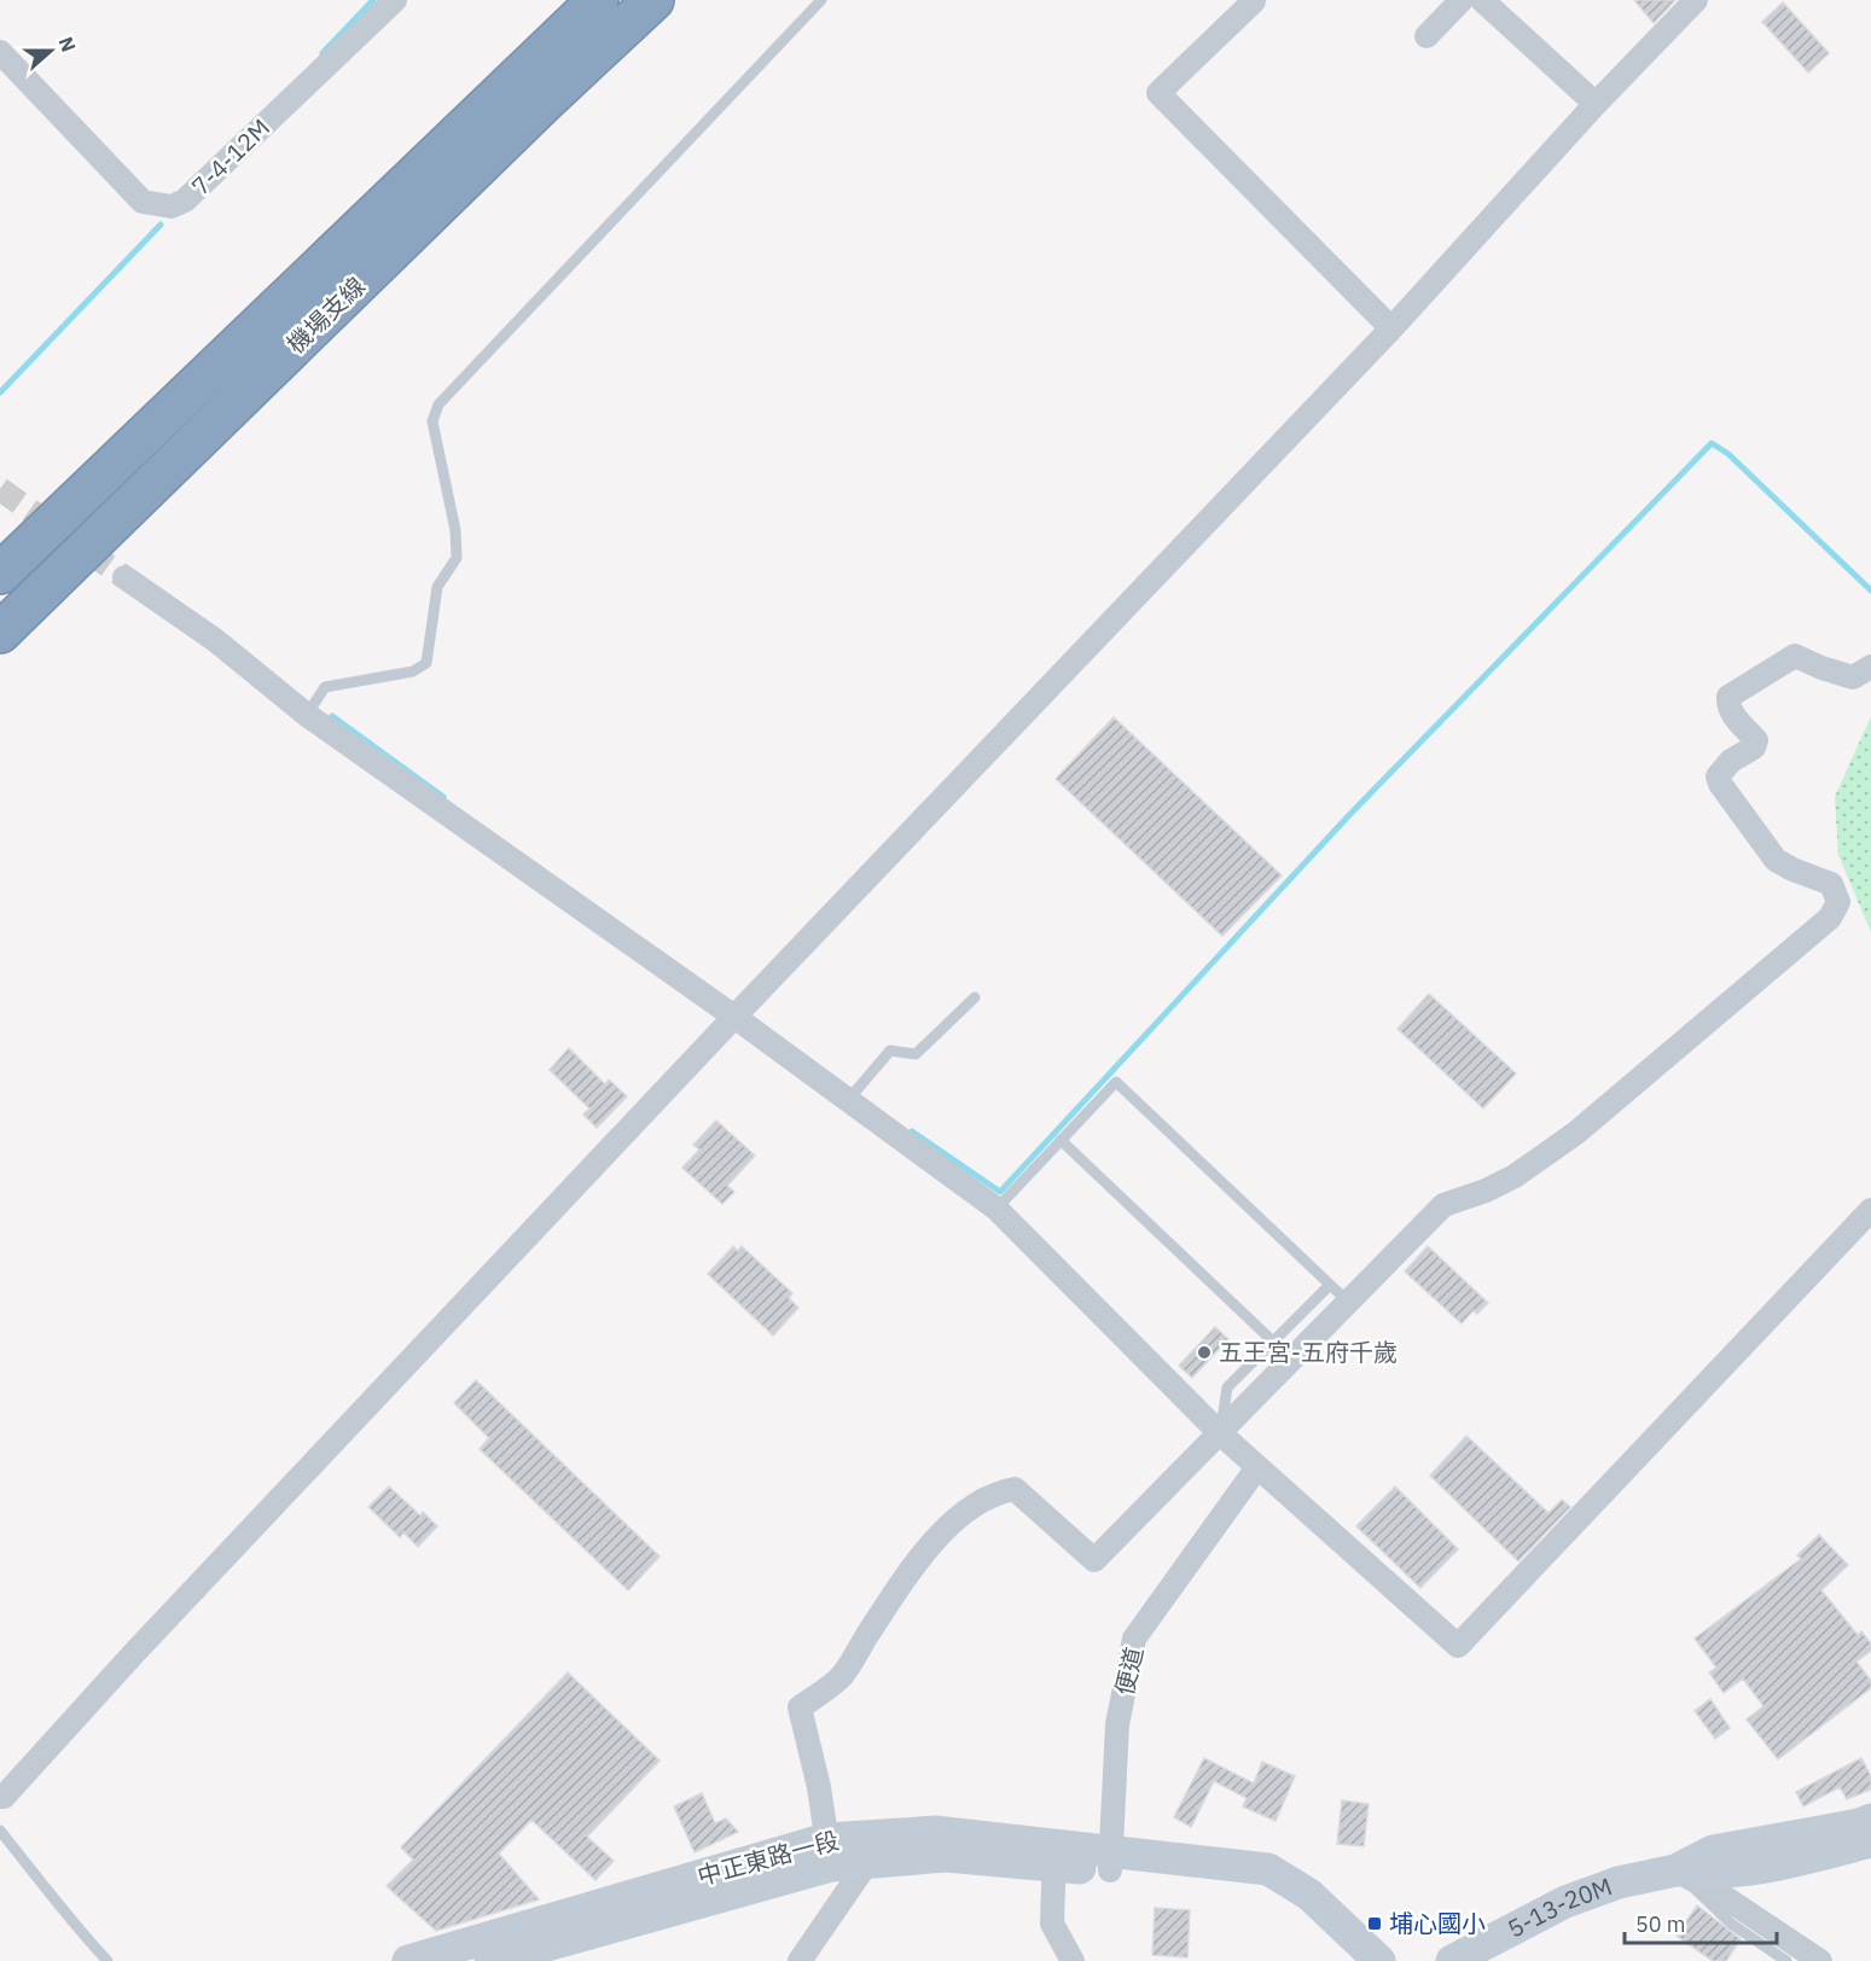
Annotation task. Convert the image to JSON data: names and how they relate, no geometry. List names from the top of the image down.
{
  "streets": {
    "highway": ["機場支線"],
    "main road": ["中正東路一段", "5-13-20M"],
    "street": ["7-4-12M", "便道"]
  },
  "crossings": [
    ["便道", "中正東路一段"]
  ],
  "places": {
    "other": ["五王宮-五府千歲"],
    "transit": ["埔心國小"]
  },
  "scale_bar": "50 m",
  "north": "right"
}
